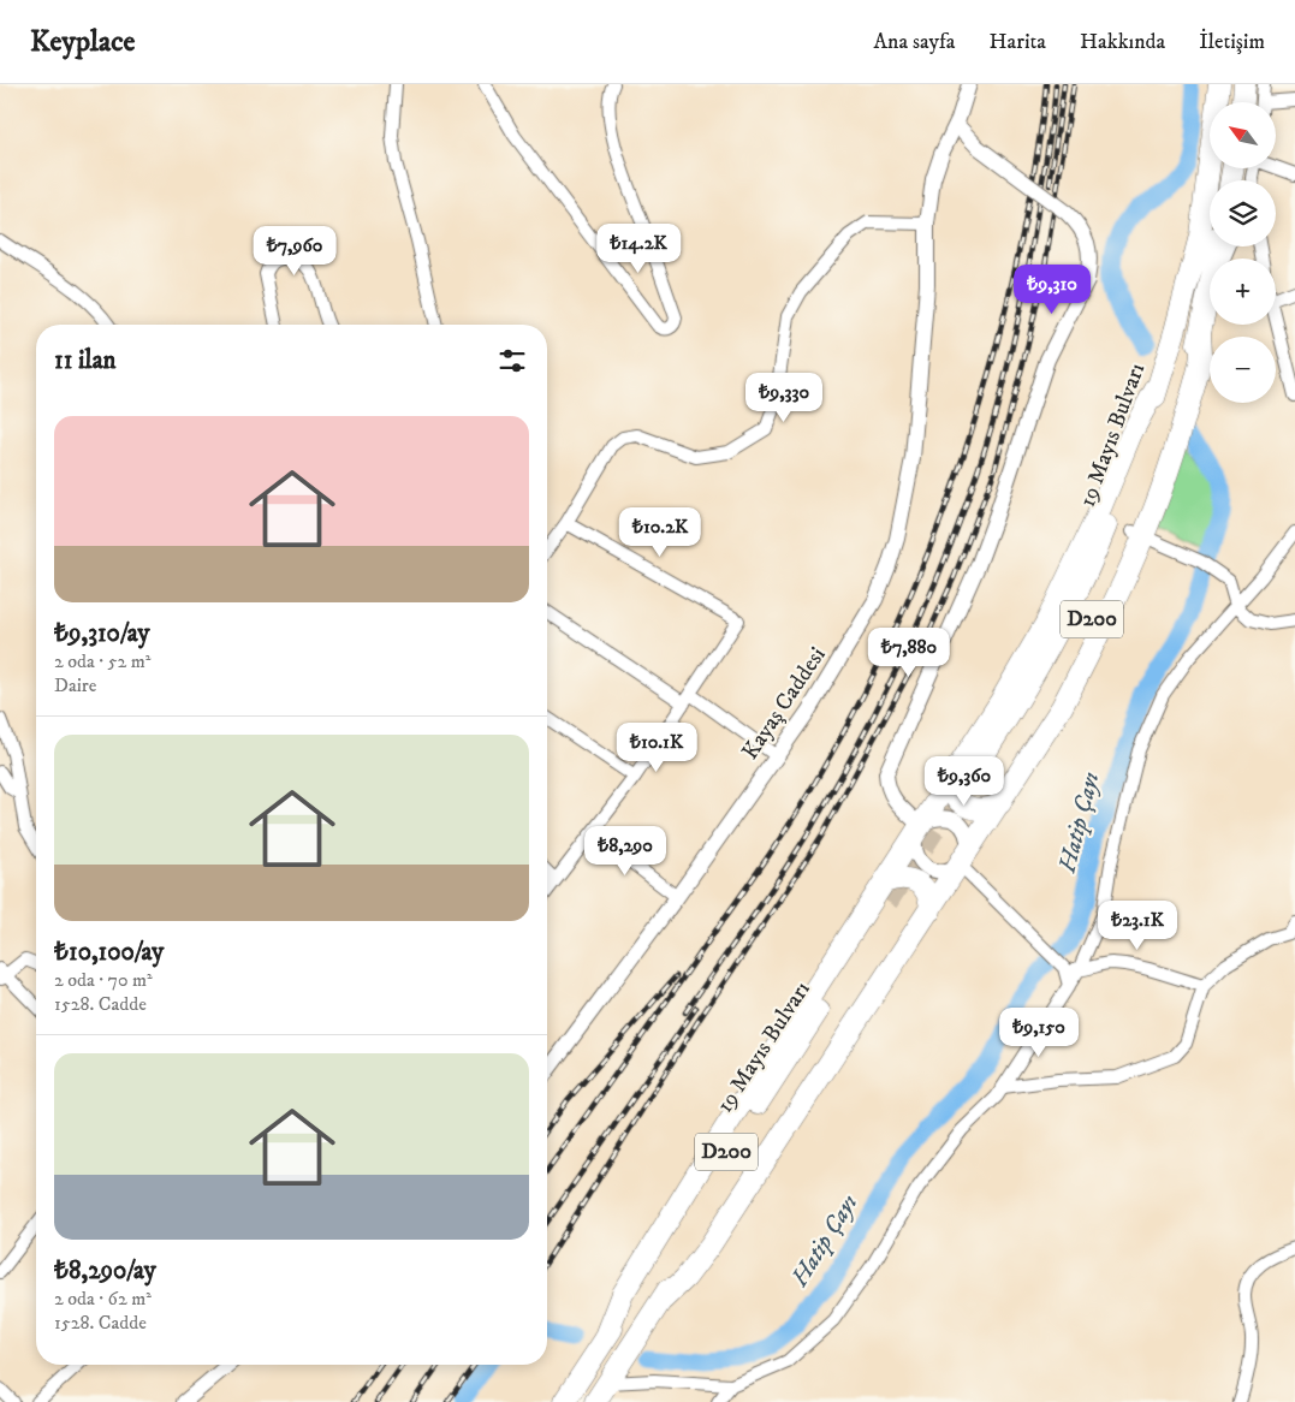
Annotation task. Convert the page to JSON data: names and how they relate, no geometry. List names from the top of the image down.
{
  "streets": {
    "highway": ["19 Mayıs Bulvarı", "D200"],
    "street": ["Kayaş Caddesi"]
  },
  "water": ["Hatip Çayı"],
  "north": "top left",
  "page": {
    "header": "Keyplace",
    "nav": [
      "Ana sayfa",
      "Harita",
      "Hakkında",
      "İletişim"
    ],
    "map_buttons": ["+", "−"],
    "price": [
      "₺14.2K",
      "₺7,960",
      "₺9,310",
      "₺9,330",
      "₺10.2K",
      "₺7,880",
      "₺10.1K",
      "₺9,360",
      "₺8,290",
      "₺23.1K",
      "₺9,150"
    ],
    "heading": "11 ilan",
    "list": [
      {
        "name": "₺9,310/ay",
        "note": "2 oda · 52 m² · Daire"
      },
      {
        "name": "₺10,100/ay",
        "note": "2 oda · 70 m² · 1528. Cadde"
      },
      {
        "name": "₺8,290/ay",
        "note": "2 oda · 62 m² · 1528. Cadde"
      }
    ]
  }
}
